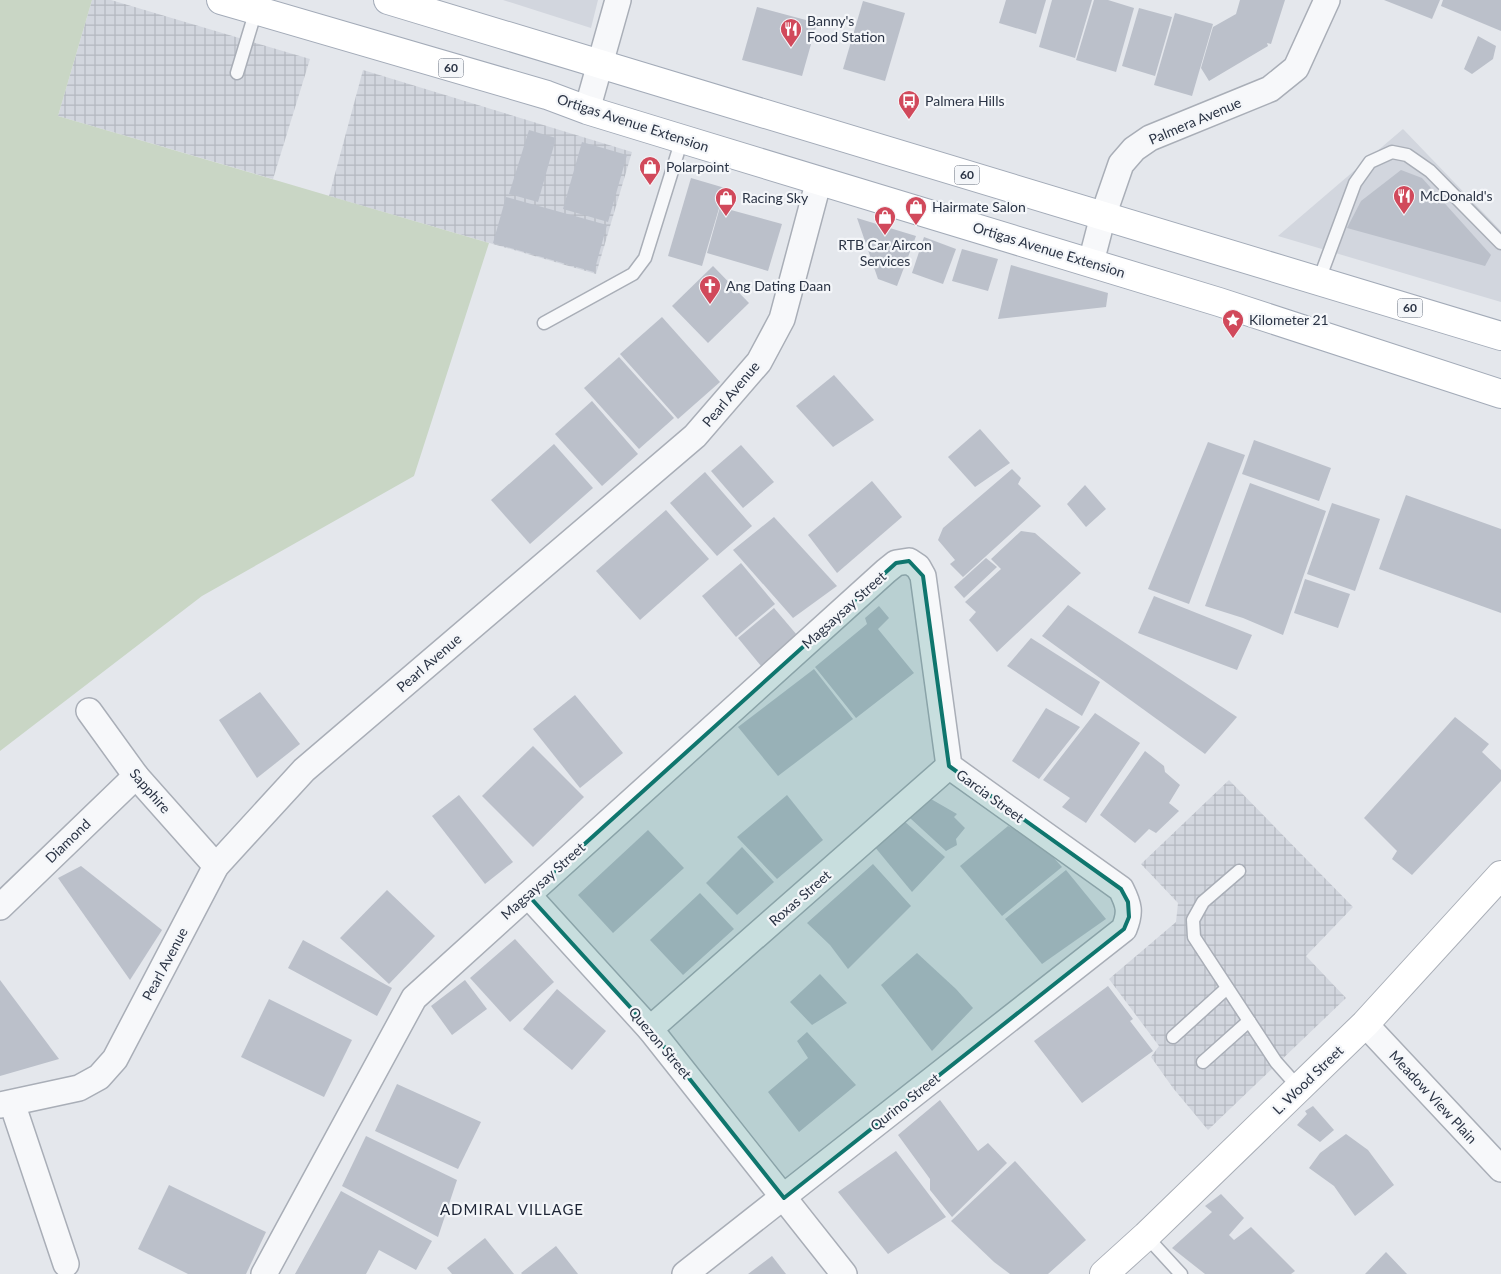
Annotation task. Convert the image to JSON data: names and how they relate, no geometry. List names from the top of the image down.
{
  "streets": {
    "main road": ["60", "Ortigas Avenue Extension", "L. Wood Street"],
    "street": [
      "Palmera Avenue",
      "Pearl Avenue",
      "Magsaysay Street",
      "Sapphire",
      "Garcia Street",
      "Diamond",
      "Roxas Street",
      "Quezon Street",
      "Meadow View Plain",
      "Qurino Street"
    ]
  },
  "crossings": [
    ["60", "Palmera Avenue"],
    ["Palmera Avenue", "Ortigas Avenue Extension"],
    ["Ortigas Avenue Extension", "Pearl Avenue"],
    ["Pearl Avenue", "Sapphire"],
    ["Magsaysay Street", "Garcia Street"],
    ["Magsaysay Street", "Quezon Street"],
    ["Sapphire", "Diamond"],
    ["Garcia Street", "Roxas Street"],
    ["Garcia Street", "Qurino Street"],
    ["Roxas Street", "Quezon Street"],
    ["Quezon Street", "Qurino Street"],
    ["L. Wood Street", "Meadow View Plain"]
  ],
  "districts": ["ADMIRAL VILLAGE"],
  "places": {
    "restaurant": ["Banny's Food Station", "McDonald's"],
    "bus stop": ["Palmera Hills"],
    "shop": [
      "Polarpoint",
      "Racing Sky",
      "Hairmate Salon",
      "RTB Car Aircon Services"
    ],
    "church": ["Ang Dating Daan"],
    "place": ["Kilometer 21"]
  }
}
